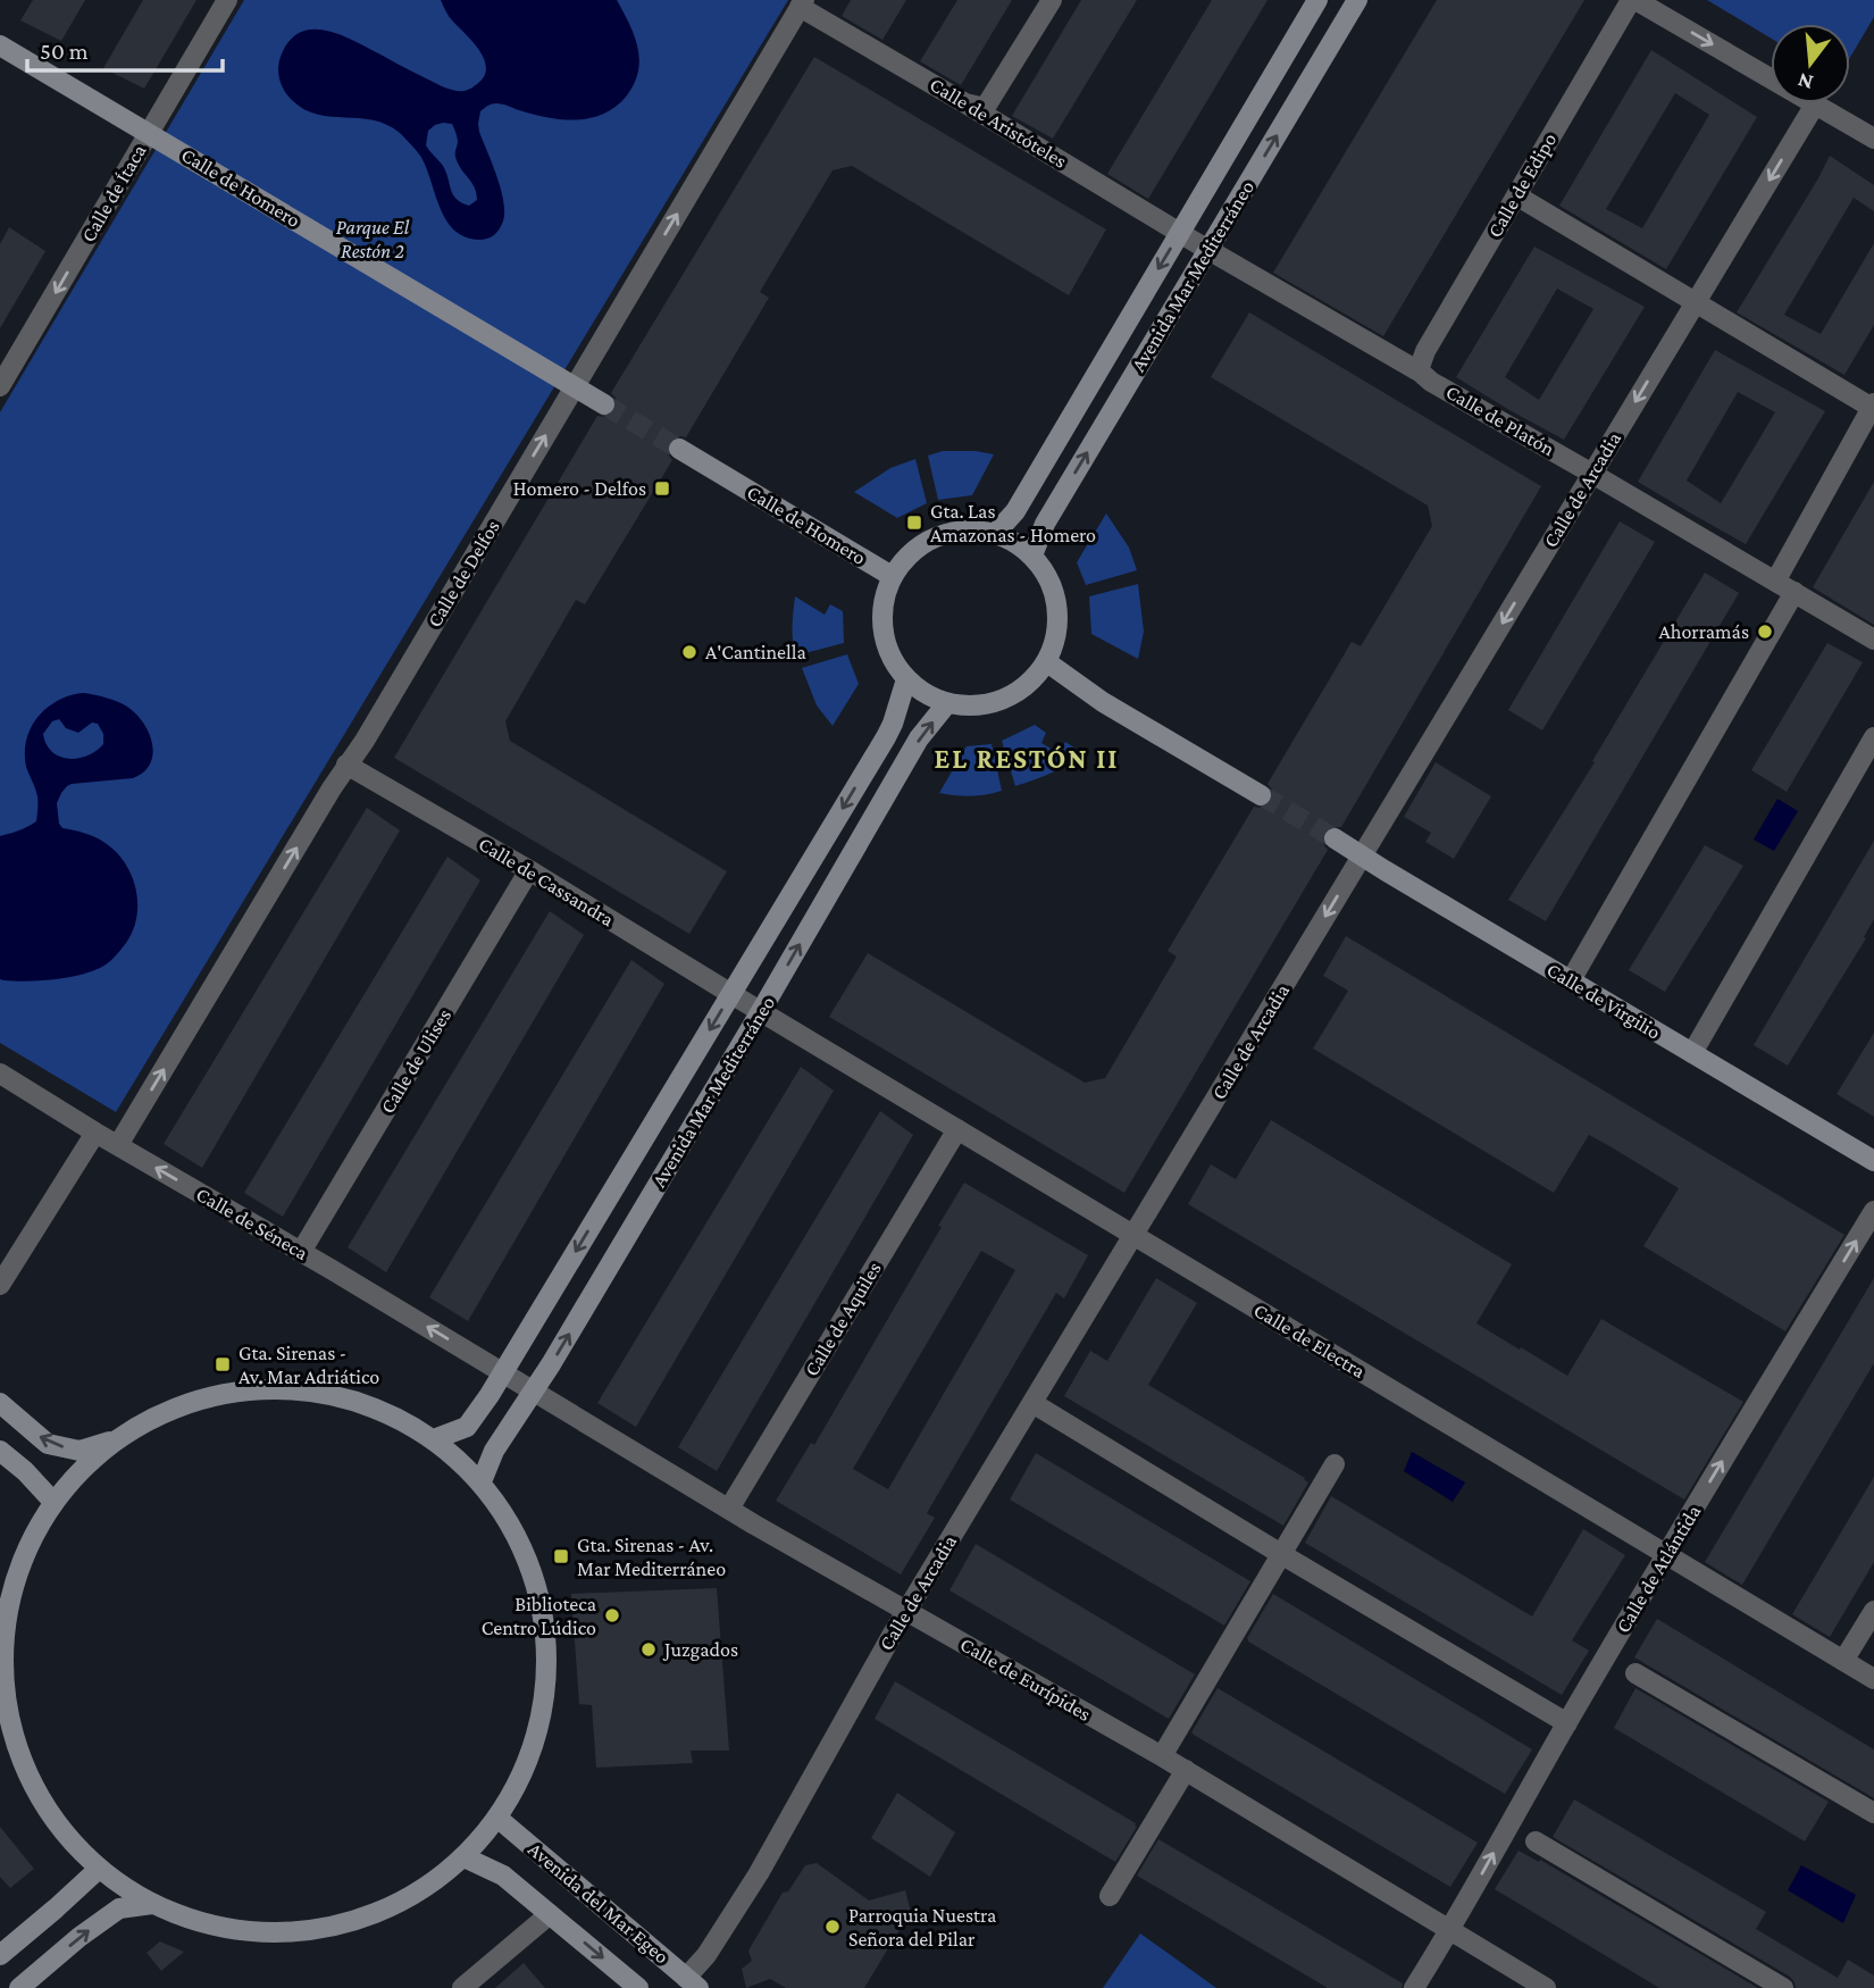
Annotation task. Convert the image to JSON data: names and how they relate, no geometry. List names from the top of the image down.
{
  "streets": {
    "street": [
      "Calle de Aristóteles",
      "Calle de Edipo",
      "Calle de Homero",
      "Calle de Ítaca",
      "Avenida Mar Mediterráneo",
      "Calle de Platón",
      "Calle de Arcadia",
      "Calle de Delfos",
      "Calle de Cassandra",
      "Calle de Virgilio",
      "Calle de Ulises",
      "Calle de Séneca",
      "Calle de Aquiles",
      "Calle de Electra",
      "Calle de Atlántida",
      "Calle de Eurípides",
      "Avenida del Mar Egeo"
    ]
  },
  "crossings": [
    ["Calle de Aristóteles", "Avenida Mar Mediterráneo"],
    ["Calle de Aristóteles", "Calle de Platón"],
    ["Calle de Aristóteles", "Calle de Delfos"],
    ["Calle de Edipo", "Calle de Platón"],
    ["Calle de Homero", "Calle de Ítaca"],
    ["Calle de Homero", "Avenida Mar Mediterráneo"],
    ["Calle de Homero", "Calle de Delfos"],
    ["Avenida Mar Mediterráneo", "Calle de Platón"],
    ["Avenida Mar Mediterráneo", "Calle de Cassandra"],
    ["Avenida Mar Mediterráneo", "Calle de Séneca"],
    ["Avenida Mar Mediterráneo", "Calle de Electra"],
    ["Avenida Mar Mediterráneo", "Calle de Eurípides"],
    ["Calle de Platón", "Calle de Arcadia"],
    ["Calle de Arcadia", "Calle de Virgilio"],
    ["Calle de Arcadia", "Calle de Electra"],
    ["Calle de Arcadia", "Calle de Eurípides"],
    ["Calle de Arcadia", "Avenida del Mar Egeo"],
    ["Calle de Delfos", "Calle de Cassandra"],
    ["Calle de Delfos", "Calle de Séneca"],
    ["Calle de Cassandra", "Calle de Ulises"],
    ["Calle de Cassandra", "Calle de Electra"],
    ["Calle de Ulises", "Calle de Séneca"],
    ["Calle de Séneca", "Calle de Eurípides"],
    ["Calle de Aquiles", "Calle de Electra"],
    ["Calle de Aquiles", "Calle de Eurípides"],
    ["Calle de Electra", "Calle de Atlántida"],
    ["Calle de Atlántida", "Calle de Eurípides"]
  ],
  "one_way": [
    "Calle de Ítaca",
    "Calle de Arcadia",
    "Calle de Delfos",
    "Calle de Séneca",
    "Calle de Atlántida"
  ],
  "districts": ["EL RESTÓN II"],
  "parks": ["Parque El Restón 2"],
  "places": {
    "transit": [
      "Homero - Delfos",
      "Gta. Las Amazonas - Homero",
      "Gta. Sirenas - Av. Mar Adriático",
      "Gta. Sirenas - Av. Mar Mediterráneo"
    ],
    "other": [
      "Ahorramás",
      "A'Cantinella",
      "Biblioteca Centro Lúdico",
      "Juzgados",
      "Parroquia Nuestra Señora del Pilar"
    ]
  },
  "scale_bar": "50 m",
  "north": "bottom"
}
